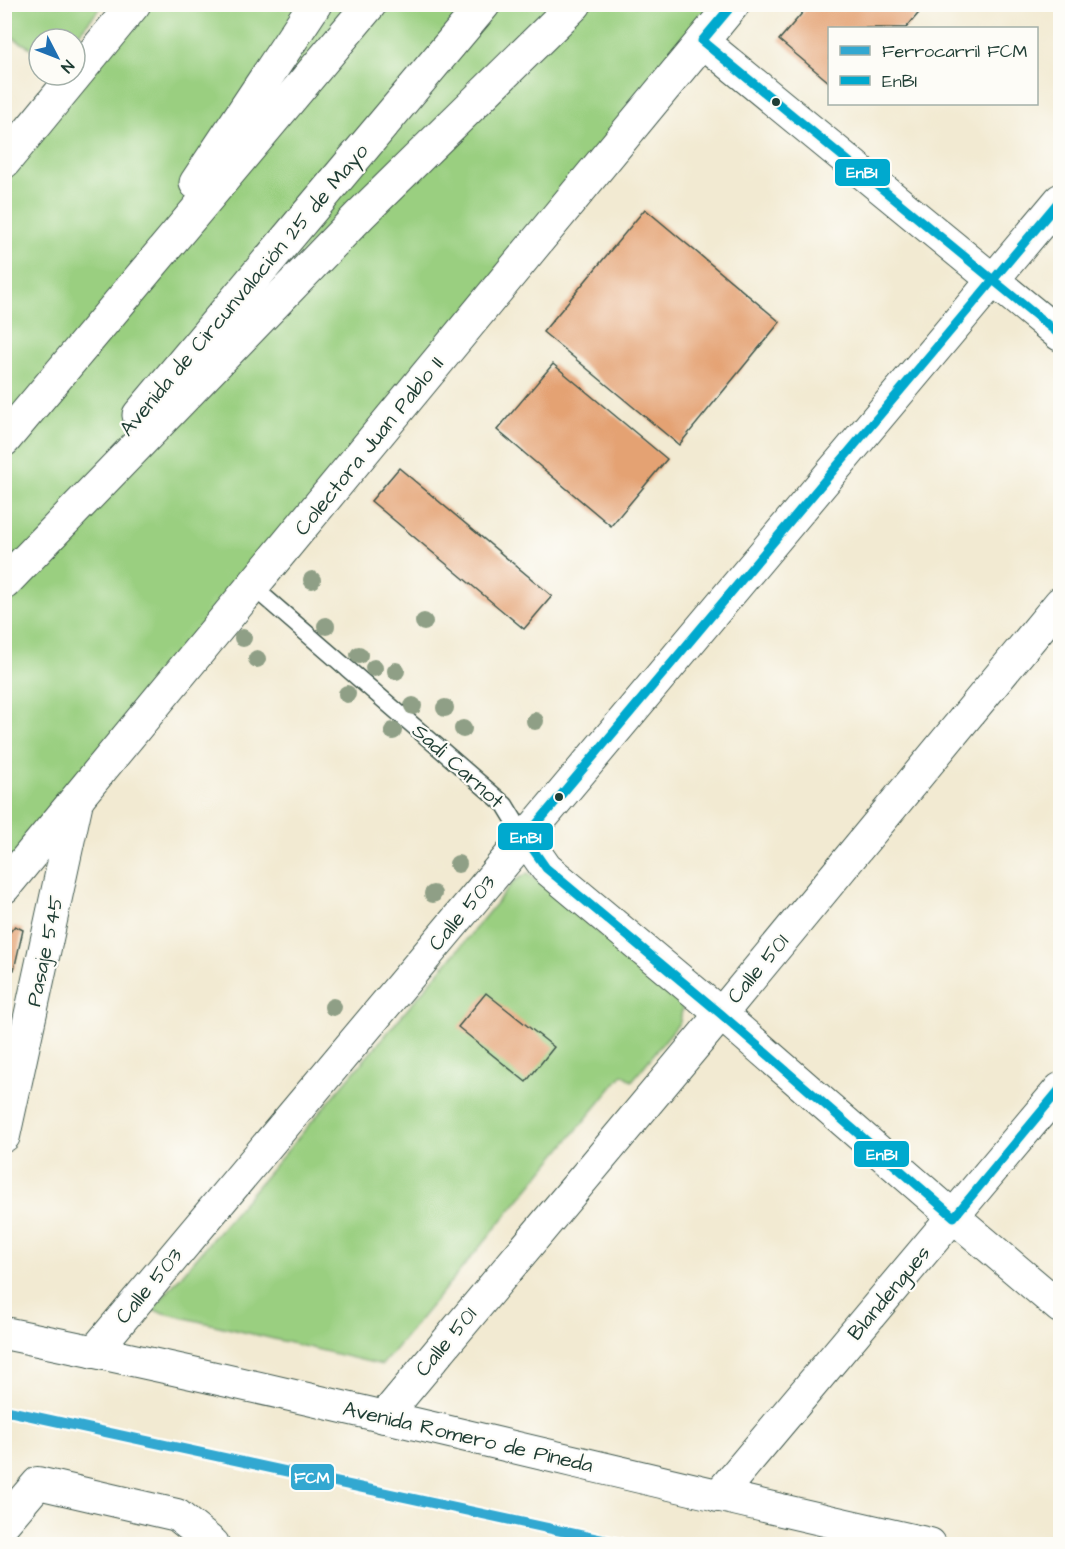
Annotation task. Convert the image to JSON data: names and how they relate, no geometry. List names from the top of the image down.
{
  "streets": {
    "main road": ["Avenida de Circunvalación 25 de Mayo", "Colectora Juan Pablo II"],
    "street": [
      "Sadi Carnot",
      "Calle 503",
      "Pasaje 545",
      "Calle 501",
      "Blandengues",
      "Avenida Romero de Pineda"
    ]
  },
  "crossings": [
    ["Colectora Juan Pablo II", "Sadi Carnot"],
    ["Colectora Juan Pablo II", "Pasaje 545"],
    ["Sadi Carnot", "Calle 503"],
    ["Sadi Carnot", "Calle 501"],
    ["Sadi Carnot", "Blandengues"],
    ["Calle 503", "Avenida Romero de Pineda"],
    ["Calle 501", "Avenida Romero de Pineda"],
    ["Blandengues", "Avenida Romero de Pineda"]
  ],
  "lines": ["transit line EnBI", "rail line FCM"],
  "legend": ["Ferrocarril FCM", "EnBI"],
  "north": "bottom right"
}
